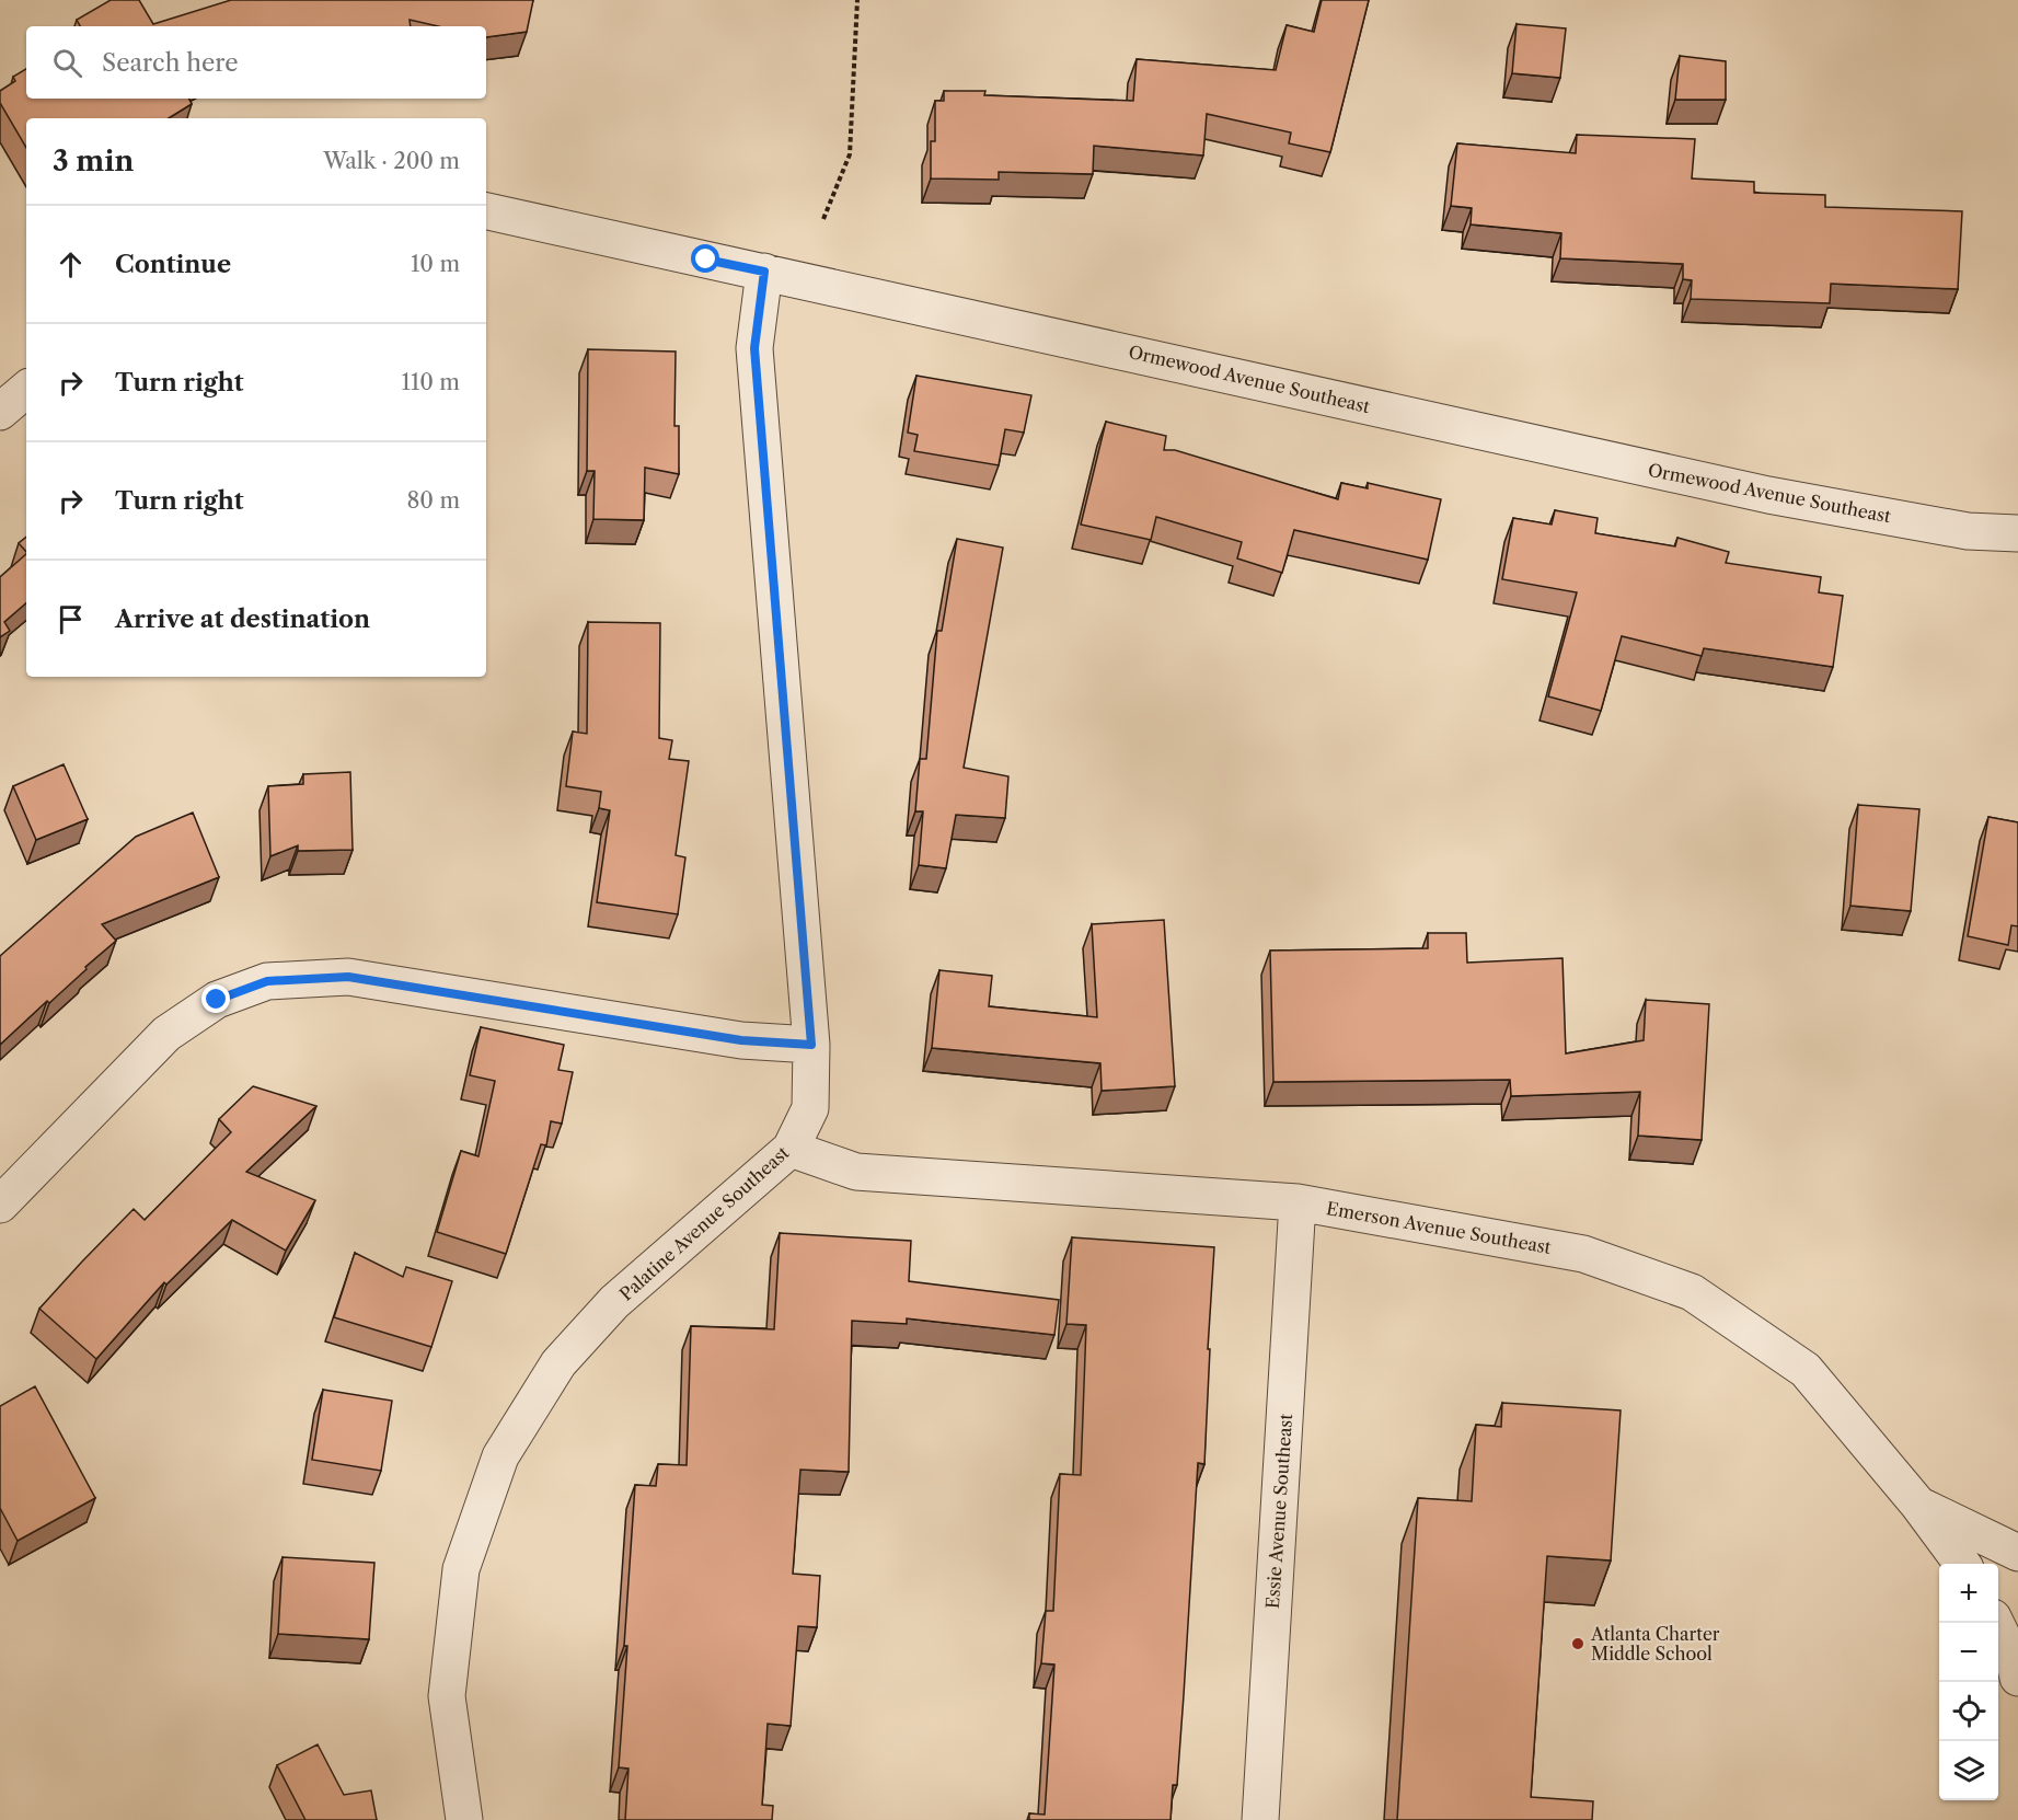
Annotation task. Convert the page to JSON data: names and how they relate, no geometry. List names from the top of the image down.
{
  "streets": {
    "street": [
      "Ormewood Avenue Southeast",
      "Palatine Avenue Southeast",
      "Emerson Avenue Southeast",
      "Essie Avenue Southeast"
    ]
  },
  "crossings": [
    ["Ormewood Avenue Southeast", "Palatine Avenue Southeast"],
    ["Palatine Avenue Southeast", "Emerson Avenue Southeast"],
    ["Emerson Avenue Southeast", "Essie Avenue Southeast"]
  ],
  "places": ["Atlanta Charter Middle School"],
  "page": {
    "search": "Search here",
    "heading": ["3 min", "Walk · 200 m"],
    "list": [
      ["Continue", "10 m"],
      ["Turn right", "110 m"],
      ["Turn right", "80 m"],
      "Arrive at destination"
    ],
    "map_buttons": ["+", "−"]
  }
}
